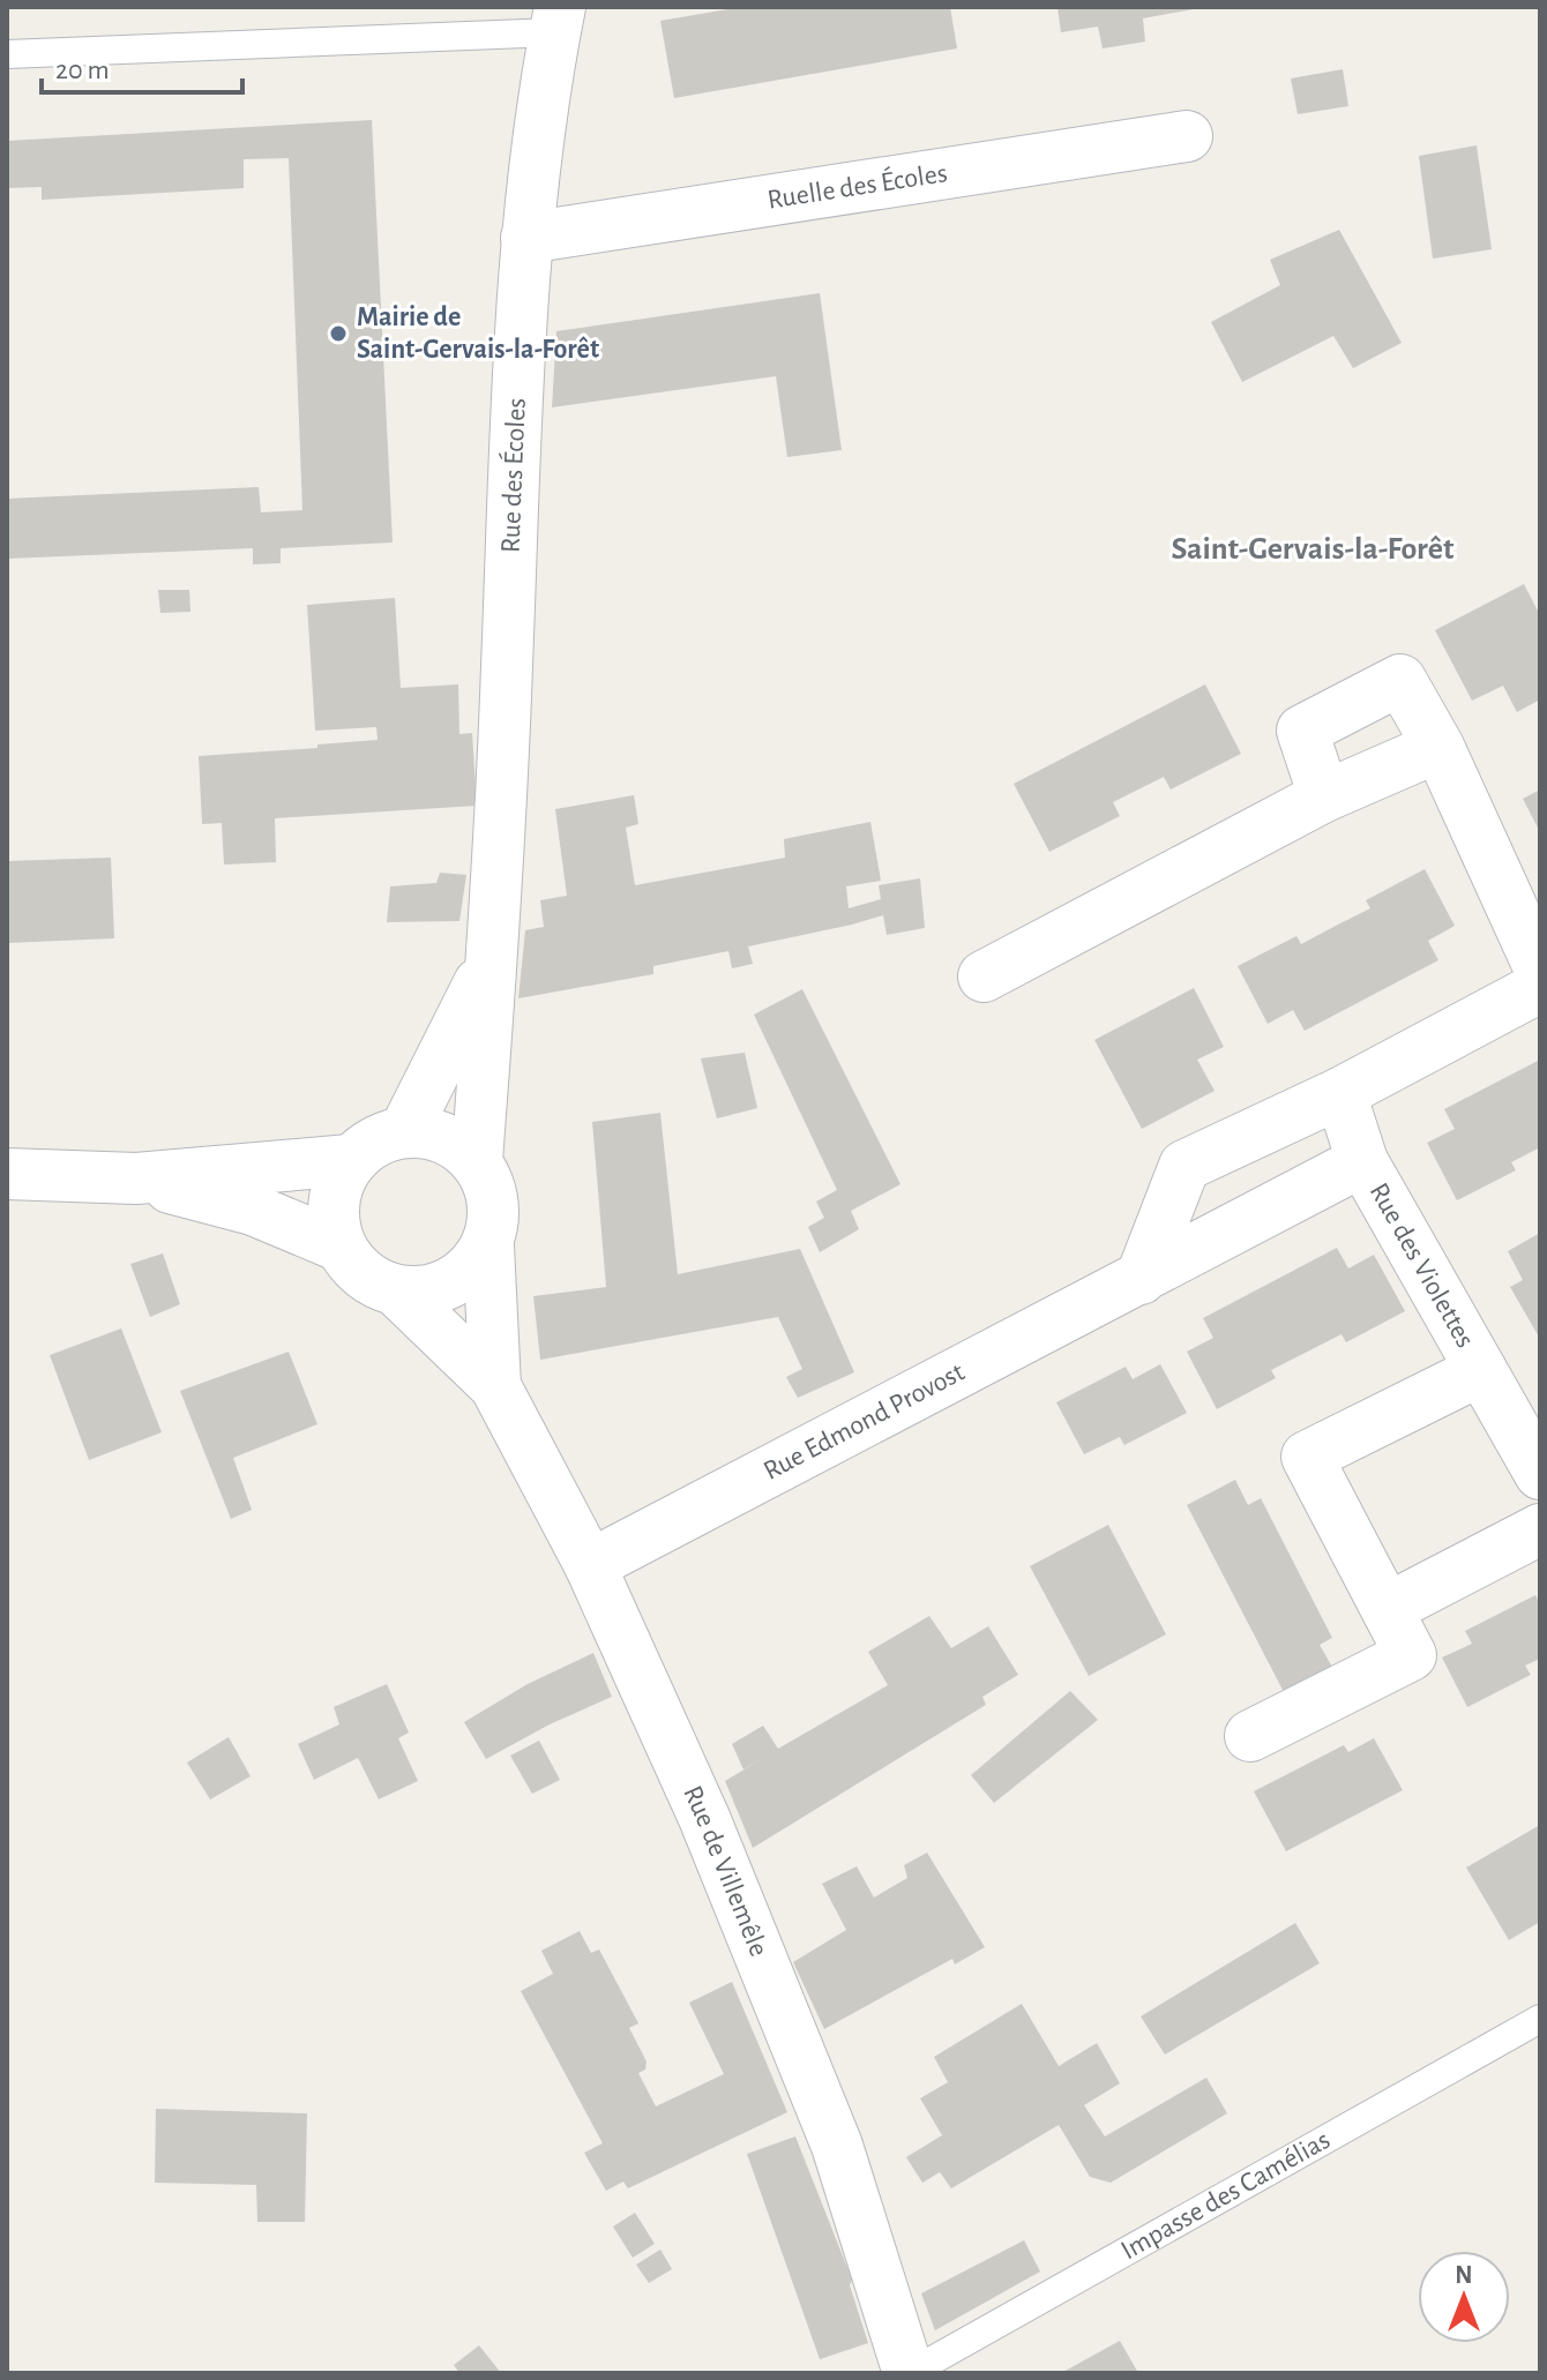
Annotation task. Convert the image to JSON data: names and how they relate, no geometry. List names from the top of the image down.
{
  "streets": {
    "street": [
      "Ruelle des Écoles",
      "Rue des Écoles",
      "Rue des Violettes",
      "Rue Edmond Provost",
      "Rue de Villemêle"
    ],
    "lane": ["Impasse des Camélias"]
  },
  "crossings": [
    ["Ruelle des Écoles", "Rue des Écoles"],
    ["Rue des Écoles", "Rue de Villemêle"],
    ["Rue des Violettes", "Rue Edmond Provost"],
    ["Rue Edmond Provost", "Rue de Villemêle"],
    ["Rue de Villemêle", "Impasse des Camélias"]
  ],
  "districts": ["Saint-Gervais-la-Forêt"],
  "places": ["Mairie de Saint-Gervais-la-Forêt"],
  "scale_bar": "20 m",
  "north": "top"
}
